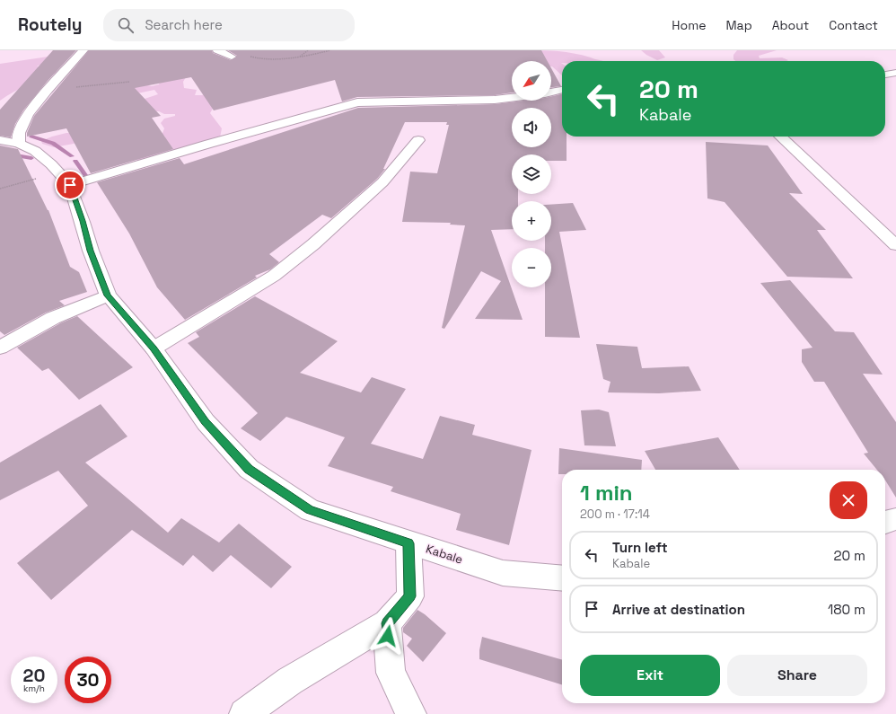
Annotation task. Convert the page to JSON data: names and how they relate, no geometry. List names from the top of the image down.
{
  "streets": {
    "street": ["Kabale"]
  },
  "north": "bottom left",
  "page": {
    "header": "Routely",
    "search": "Search here",
    "nav": [
      "Home",
      "Map",
      "About",
      "Contact"
    ],
    "map_buttons": ["+", "−"],
    "turn": ["20 m", "Kabale"],
    "heading": ["1 min", "200 m · 17:14"],
    "list": [
      {
        "name": "Turn left",
        "note": "Kabale",
        "value": "20 m"
      },
      {
        "name": "Arrive at destination",
        "value": "180 m"
      }
    ],
    "buttons": ["Exit", "Share"],
    "speed": "20 km/h",
    "limit": "30"
  }
}
